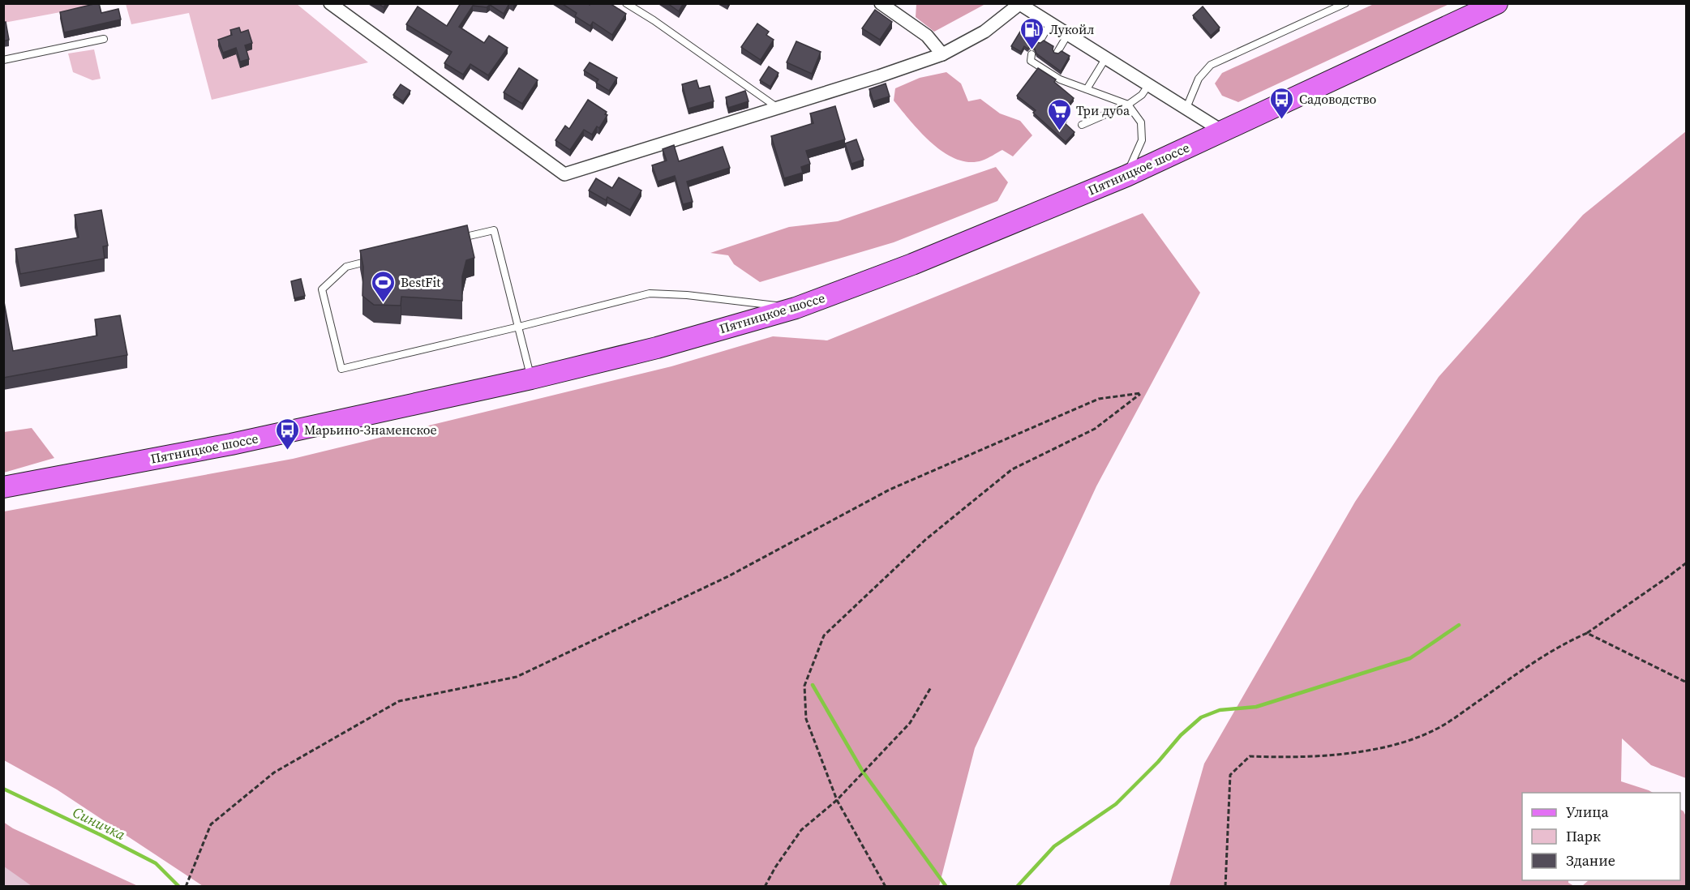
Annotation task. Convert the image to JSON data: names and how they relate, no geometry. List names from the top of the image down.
{
  "streets": {
    "main road": ["Пятницкое шоссе"]
  },
  "water": ["Синичка"],
  "places": {
    "fuel station": ["Лукойл"],
    "bus stop": ["Садоводство", "Марьино-Знаменское"],
    "supermarket": ["Три дуба"],
    "sports": ["BestFit"]
  },
  "legend": ["Улица", "Парк", "Здание"]
}
